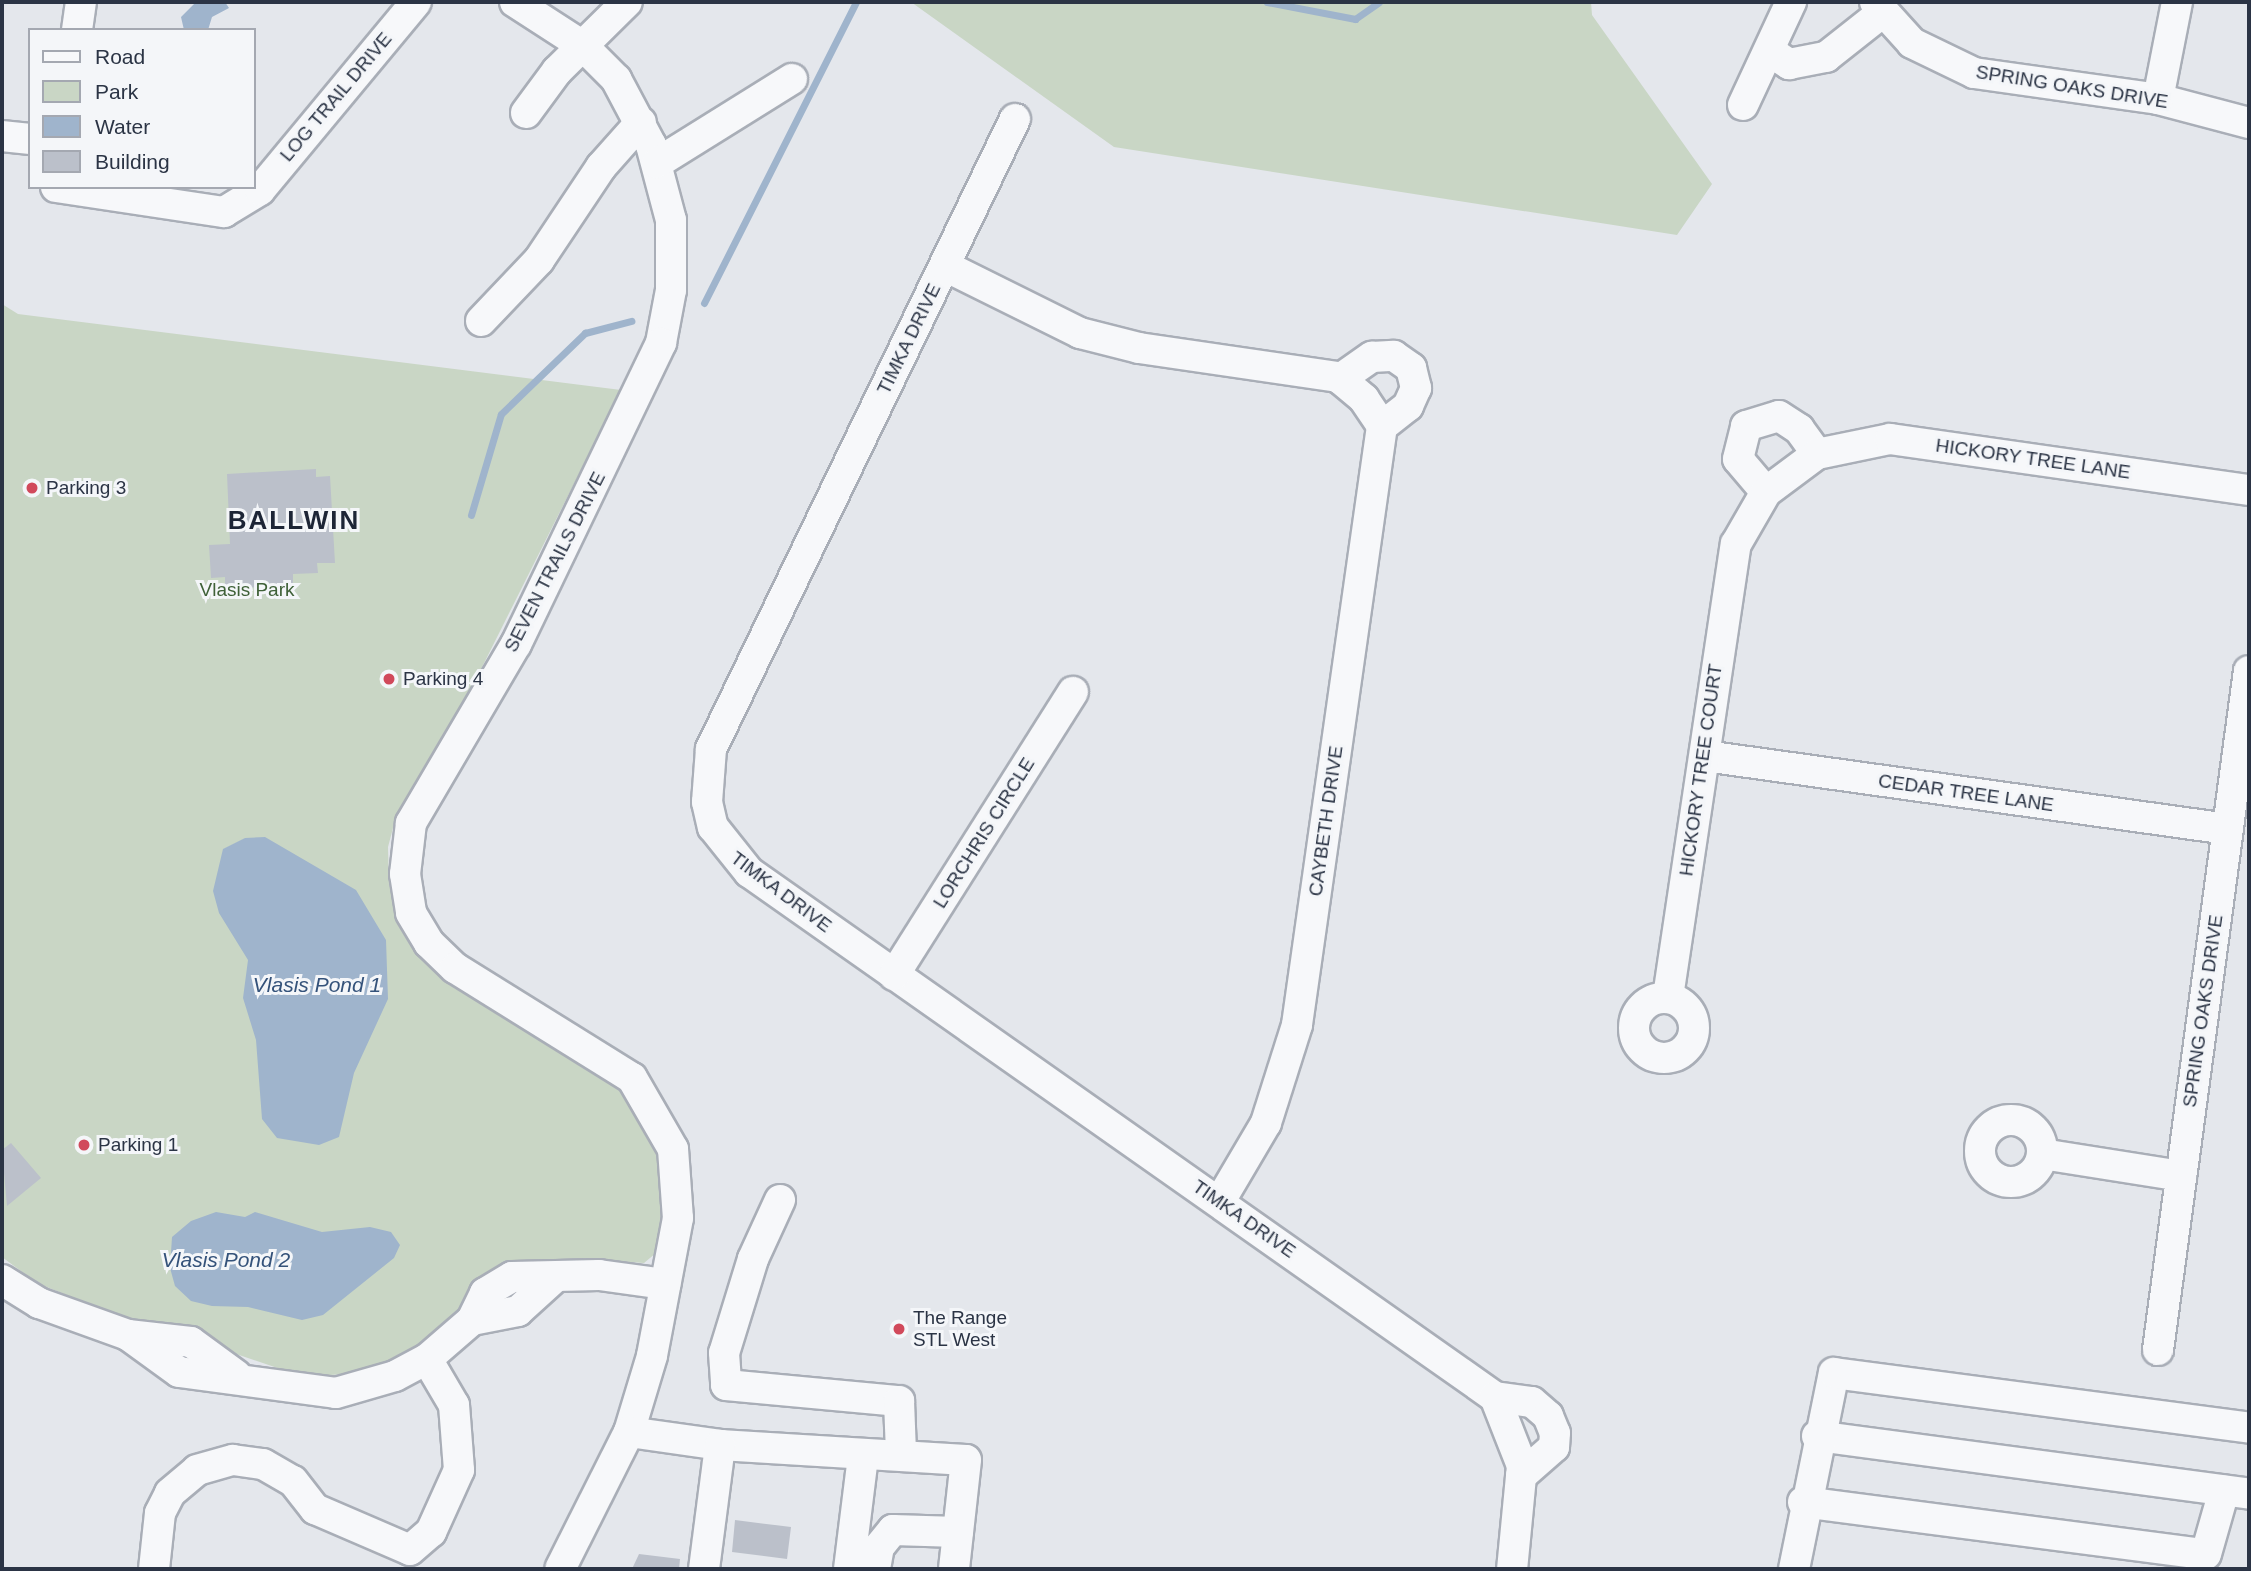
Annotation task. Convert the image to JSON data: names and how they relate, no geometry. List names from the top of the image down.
{
  "streets": {
    "street": [
      "SPRING OAKS DRIVE",
      "LOG TRAIL DRIVE",
      "TIMKA DRIVE",
      "HICKORY TREE LANE",
      "SEVEN TRAILS DRIVE",
      "HICKORY TREE COURT",
      "CEDAR TREE LANE",
      "CAYBETH DRIVE",
      "LORCHRIS CIRCLE"
    ]
  },
  "crossings": [
    ["SPRING OAKS DRIVE", "CEDAR TREE LANE"],
    ["TIMKA DRIVE", "CAYBETH DRIVE"],
    ["TIMKA DRIVE", "LORCHRIS CIRCLE"],
    ["HICKORY TREE LANE", "HICKORY TREE COURT"],
    ["HICKORY TREE COURT", "CEDAR TREE LANE"]
  ],
  "districts": ["BALLWIN"],
  "water": ["Vlasis Pond 1", "Vlasis Pond 2"],
  "parks": ["Vlasis Park"],
  "places": [
    "Parking 3",
    "Parking 4",
    "Parking 1",
    "The Range STL West"
  ],
  "legend": [
    "Road",
    "Park",
    "Water",
    "Building"
  ]
}
